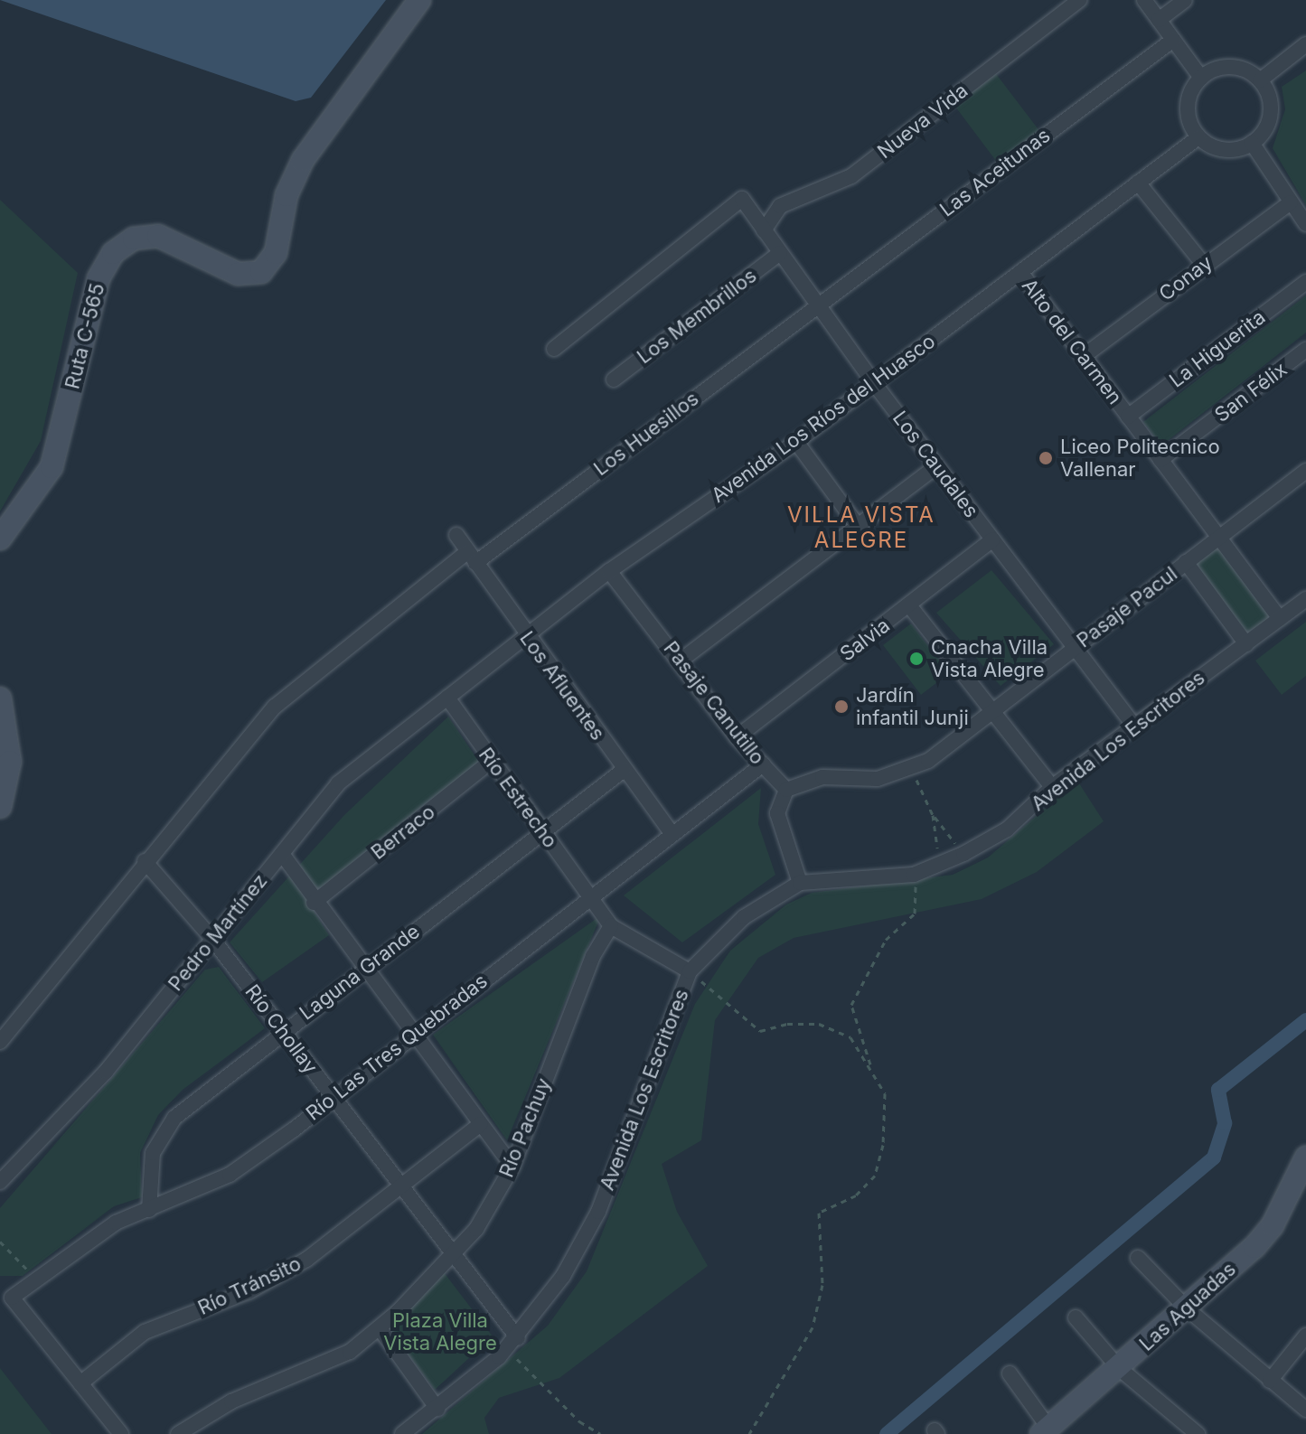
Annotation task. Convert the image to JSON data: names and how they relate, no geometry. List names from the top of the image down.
{
  "streets": {
    "main road": ["Ruta C-565", "Las Aguadas"],
    "street": [
      "Nueva Vida",
      "Las Aceitunas",
      "Conay",
      "Los Membrillos",
      "Alto del Carmen",
      "La Higuerita",
      "San Félix",
      "Avenida Los Ríos del Huasco",
      "Los Huesillos",
      "Los Caudales",
      "Pasaje Pacul",
      "Salvia",
      "Los Afluentes",
      "Pasaje Canutillo",
      "Avenida Los Escritores",
      "Río Estrecho",
      "Berraco",
      "Pedro Martínez",
      "Laguna Grande",
      "Río Chollay",
      "Río Las Tres Quebradas",
      "Río Pachuy",
      "Río Tránsito"
    ]
  },
  "crossings": [
    ["Nueva Vida", "Los Caudales"],
    ["Las Aceitunas", "Los Huesillos"],
    ["Las Aceitunas", "Los Caudales"],
    ["Conay", "Alto del Carmen"],
    ["Los Membrillos", "Los Caudales"],
    ["Alto del Carmen", "La Higuerita"],
    ["Alto del Carmen", "San Félix"],
    ["Alto del Carmen", "Avenida Los Ríos del Huasco"],
    ["Alto del Carmen", "Pasaje Pacul"],
    ["Alto del Carmen", "Avenida Los Escritores"],
    ["Avenida Los Ríos del Huasco", "Los Caudales"],
    ["Avenida Los Ríos del Huasco", "Los Afluentes"],
    ["Avenida Los Ríos del Huasco", "Pasaje Canutillo"],
    ["Avenida Los Ríos del Huasco", "Río Estrecho"],
    ["Avenida Los Ríos del Huasco", "Pedro Martínez"],
    ["Los Huesillos", "Los Caudales"],
    ["Los Huesillos", "Los Afluentes"],
    ["Los Huesillos", "Río Chollay"],
    ["Los Caudales", "Pasaje Pacul"],
    ["Los Caudales", "Salvia"],
    ["Los Caudales", "Avenida Los Escritores"],
    ["Pasaje Pacul", "Pasaje Canutillo"],
    ["Salvia", "Pasaje Canutillo"],
    ["Los Afluentes", "Laguna Grande"],
    ["Los Afluentes", "Río Las Tres Quebradas"],
    ["Pasaje Canutillo", "Río Las Tres Quebradas"],
    ["Avenida Los Escritores", "Río Chollay"],
    ["Río Estrecho", "Berraco"],
    ["Río Estrecho", "Pedro Martínez"],
    ["Río Estrecho", "Laguna Grande"],
    ["Río Estrecho", "Río Las Tres Quebradas"],
    ["Pedro Martínez", "Río Chollay"],
    ["Laguna Grande", "Río Chollay"],
    ["Laguna Grande", "Río Las Tres Quebradas"],
    ["Río Chollay", "Río Las Tres Quebradas"],
    ["Río Chollay", "Río Pachuy"],
    ["Río Chollay", "Río Tránsito"],
    ["Río Las Tres Quebradas", "Río Tránsito"]
  ],
  "districts": ["VILLA VISTA ALEGRE"],
  "parks": ["Plaza Villa Vista Alegre"],
  "places": ["Liceo Politecnico Vallenar", "Cnacha Villa Vista Alegre", "Jardín infantil Junji"]
}
